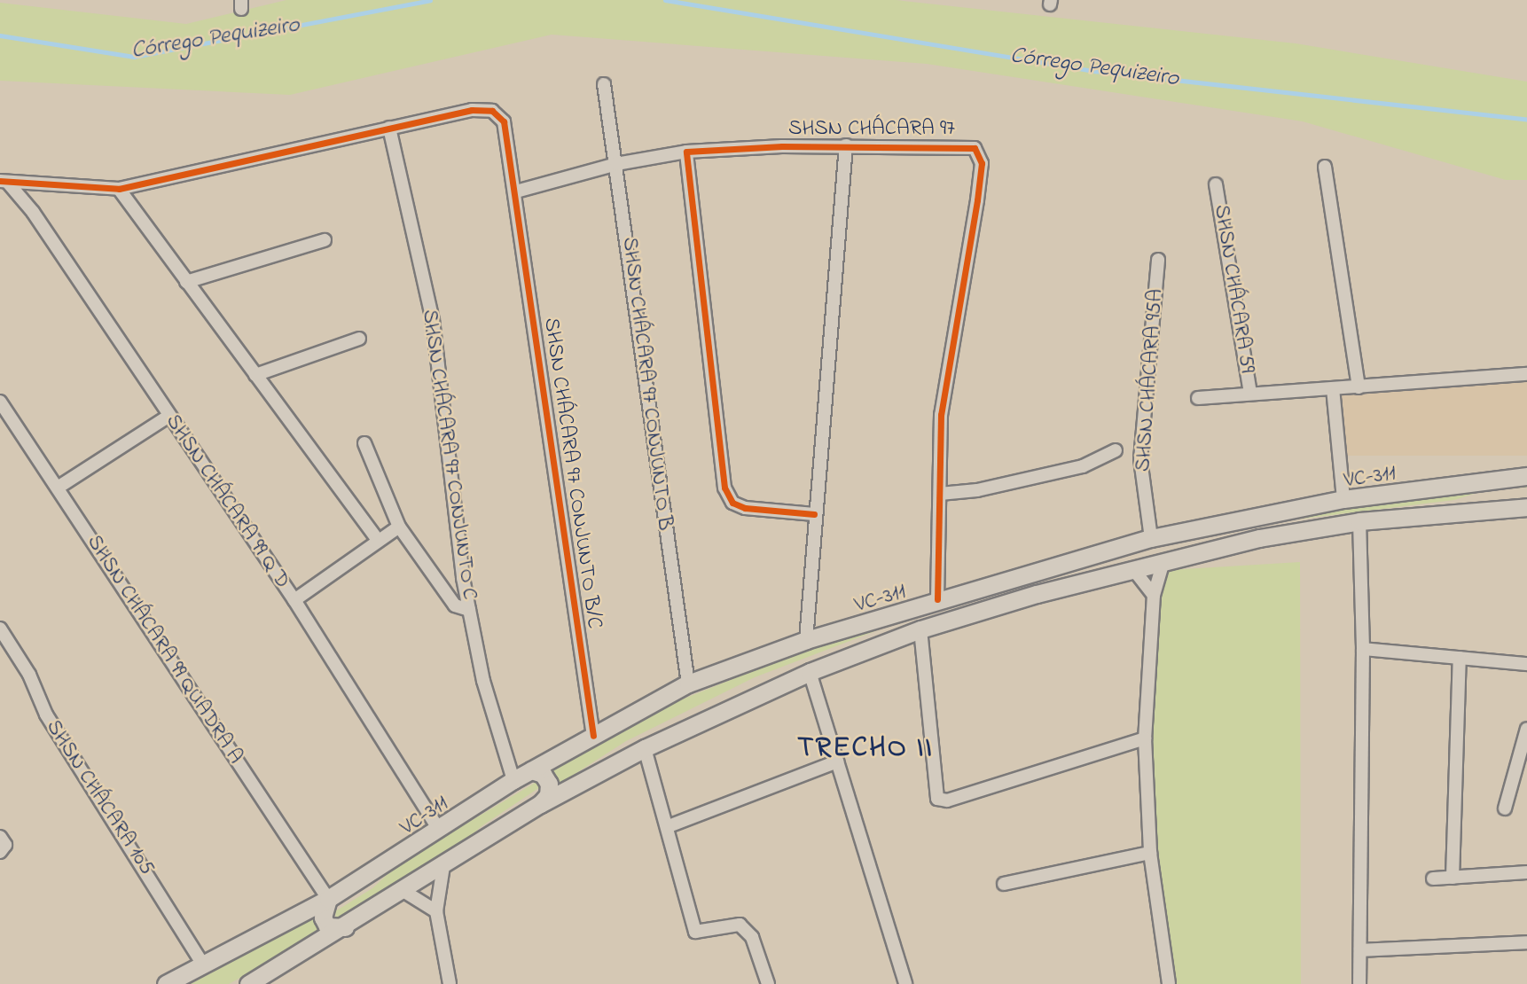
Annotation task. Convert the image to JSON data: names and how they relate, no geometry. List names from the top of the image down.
{
  "streets": {
    "main road": ["VC-311"],
    "street": [
      "SHSN CHÁCARA 97",
      "SHSN CHÁCARA 59",
      "SHSN CHÁCARA 95A",
      "SHSN CHÁCARA 97 CONJUNTO B",
      "SHSN CHÁCARA 97 CONJUNTO C",
      "SHSN CHÁCARA 97 CONJUNTO B/C",
      "SHSN CHÁCARA 99 Q D",
      "SHSN CHÁCARA 99 QUADRA A",
      "SHSN CHÁCARA 105"
    ]
  },
  "crossings": [
    ["SHSN CHÁCARA 97", "SHSN CHÁCARA 97 CONJUNTO B"],
    ["SHSN CHÁCARA 97", "SHSN CHÁCARA 97 CONJUNTO B/C"],
    ["SHSN CHÁCARA 97", "VC-311"],
    ["SHSN CHÁCARA 95A", "VC-311"],
    ["SHSN CHÁCARA 97 CONJUNTO B", "VC-311"],
    ["SHSN CHÁCARA 97 CONJUNTO C", "VC-311"],
    ["SHSN CHÁCARA 97 CONJUNTO C", "SHSN CHÁCARA 99 Q D"],
    ["SHSN CHÁCARA 97 CONJUNTO B/C", "VC-311"],
    ["SHSN CHÁCARA 97 CONJUNTO B/C", "SHSN CHÁCARA 99 Q D"],
    ["VC-311", "SHSN CHÁCARA 99 Q D"],
    ["VC-311", "SHSN CHÁCARA 99 QUADRA A"]
  ],
  "districts": ["TRECHO II"],
  "water": ["Córrego Pequizeiro"]
}
